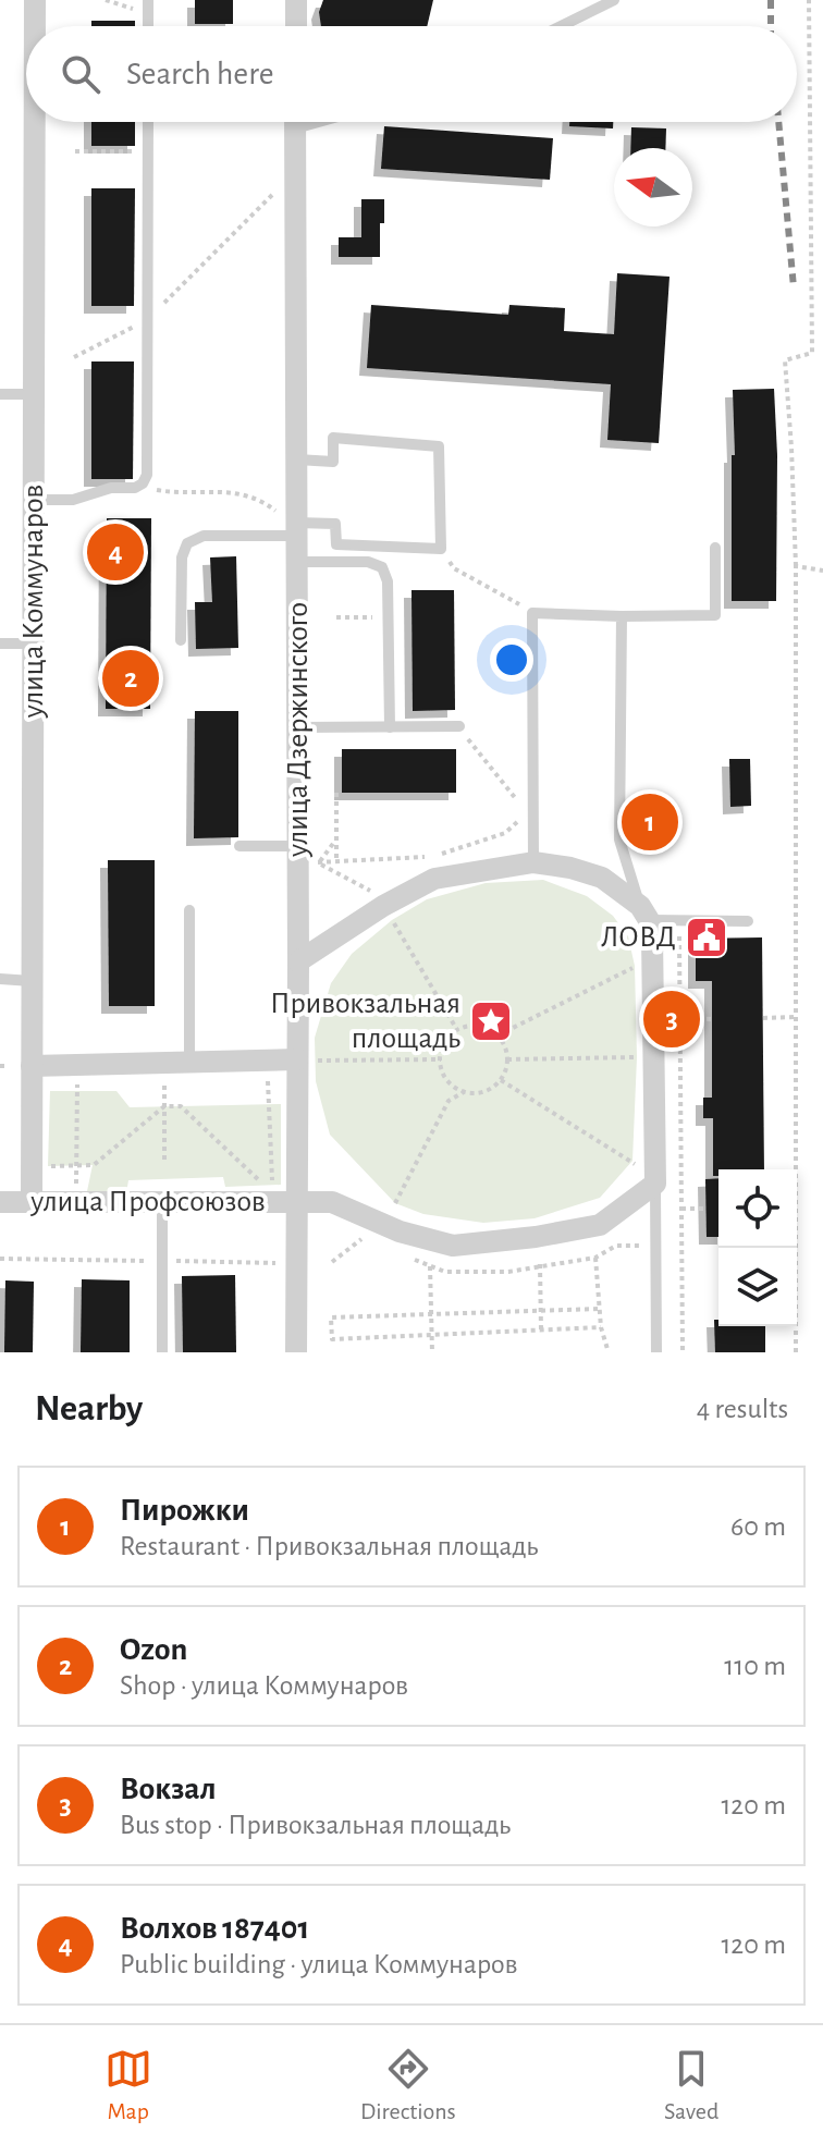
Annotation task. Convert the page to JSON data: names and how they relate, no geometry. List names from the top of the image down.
{
  "streets": {
    "street": ["улица Коммунаров", "улица Дзержинского", "улица Профсоюзов"]
  },
  "crossings": [
    ["улица Коммунаров", "улица Профсоюзов"],
    ["улица Дзержинского", "улица Профсоюзов"]
  ],
  "places": {
    "public building": ["ЛОВД"],
    "place": ["Привокзальная площадь"]
  },
  "north": "left",
  "page": {
    "search": "Search here",
    "pins": [
      "4",
      "2",
      "1",
      "3"
    ],
    "heading": ["Nearby", "4 results"],
    "list": [
      {
        "mark": "1",
        "name": "Пирожки",
        "note": "Restaurant · Привокзальная площадь",
        "value": "60 m"
      },
      {
        "mark": "2",
        "name": "Ozon",
        "note": "Shop · улица Коммунаров",
        "value": "110 m"
      },
      {
        "mark": "3",
        "name": "Вокзал",
        "note": "Bus stop · Привокзальная площадь",
        "value": "120 m"
      },
      {
        "mark": "4",
        "name": "Волхов 187401",
        "note": "Public building · улица Коммунаров",
        "value": "120 m"
      }
    ],
    "nav": ["Map", "Directions", "Saved"]
  }
}
